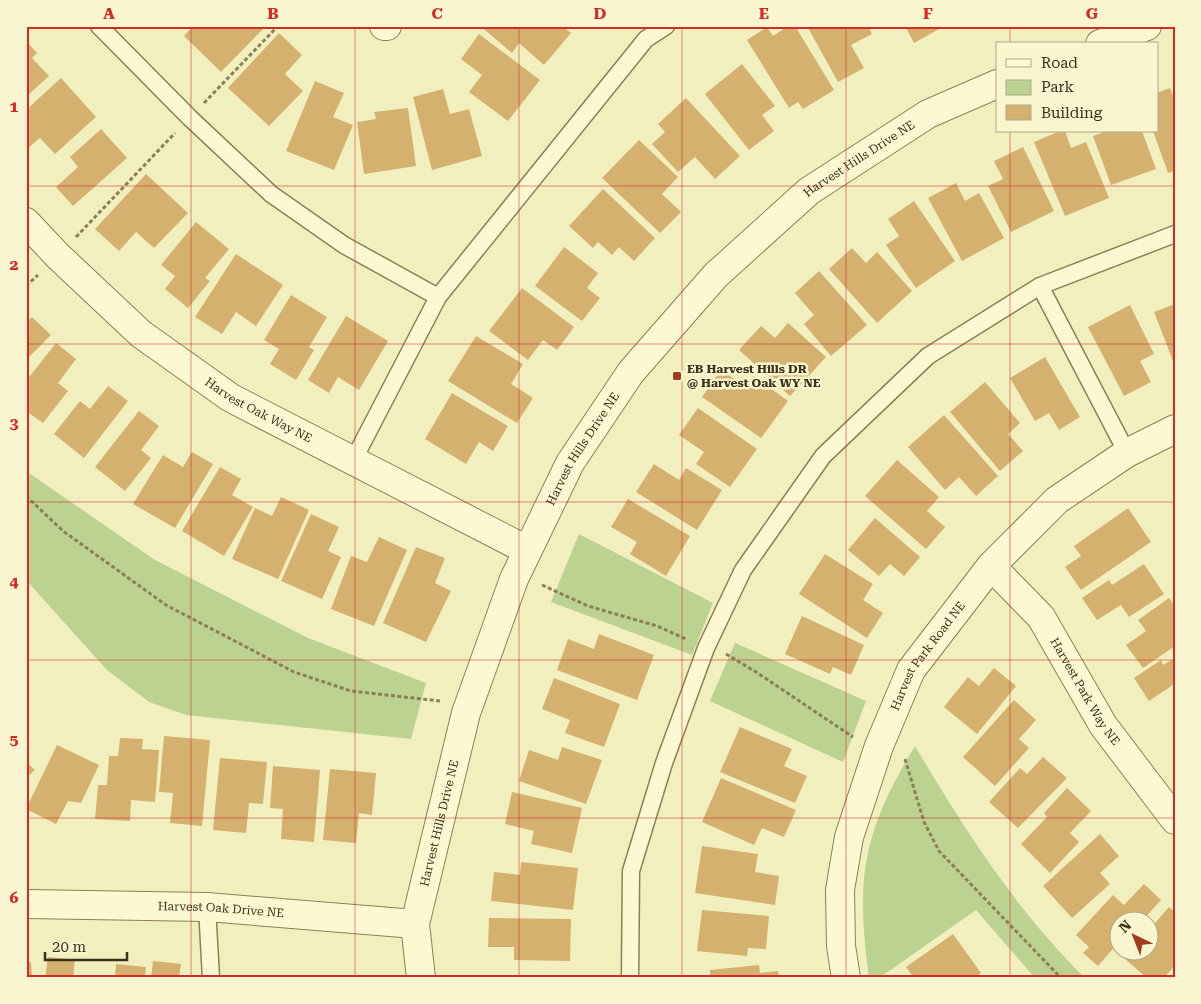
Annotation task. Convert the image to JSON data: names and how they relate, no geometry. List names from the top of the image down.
{
  "streets": {
    "street": [
      "Harvest Hills Drive NE",
      "Harvest Oak Way NE",
      "Harvest Park Road NE",
      "Harvest Park Way NE",
      "Harvest Oak Drive NE"
    ]
  },
  "crossings": [
    ["Harvest Hills Drive NE", "Harvest Oak Way NE"],
    ["Harvest Hills Drive NE", "Harvest Oak Drive NE"],
    ["Harvest Park Road NE", "Harvest Park Way NE"]
  ],
  "places": {
    "transit": ["EB Harvest Hills DR @ Harvest Oak WY NE"]
  },
  "legend": ["Road", "Park", "Building"],
  "scale_bar": "20 m",
  "north": "top left",
  "grid": {
    "columns": [
      "A",
      "B",
      "C",
      "D",
      "E",
      "F",
      "G"
    ],
    "rows": [
      "1",
      "2",
      "3",
      "4",
      "5",
      "6"
    ]
  }
}
